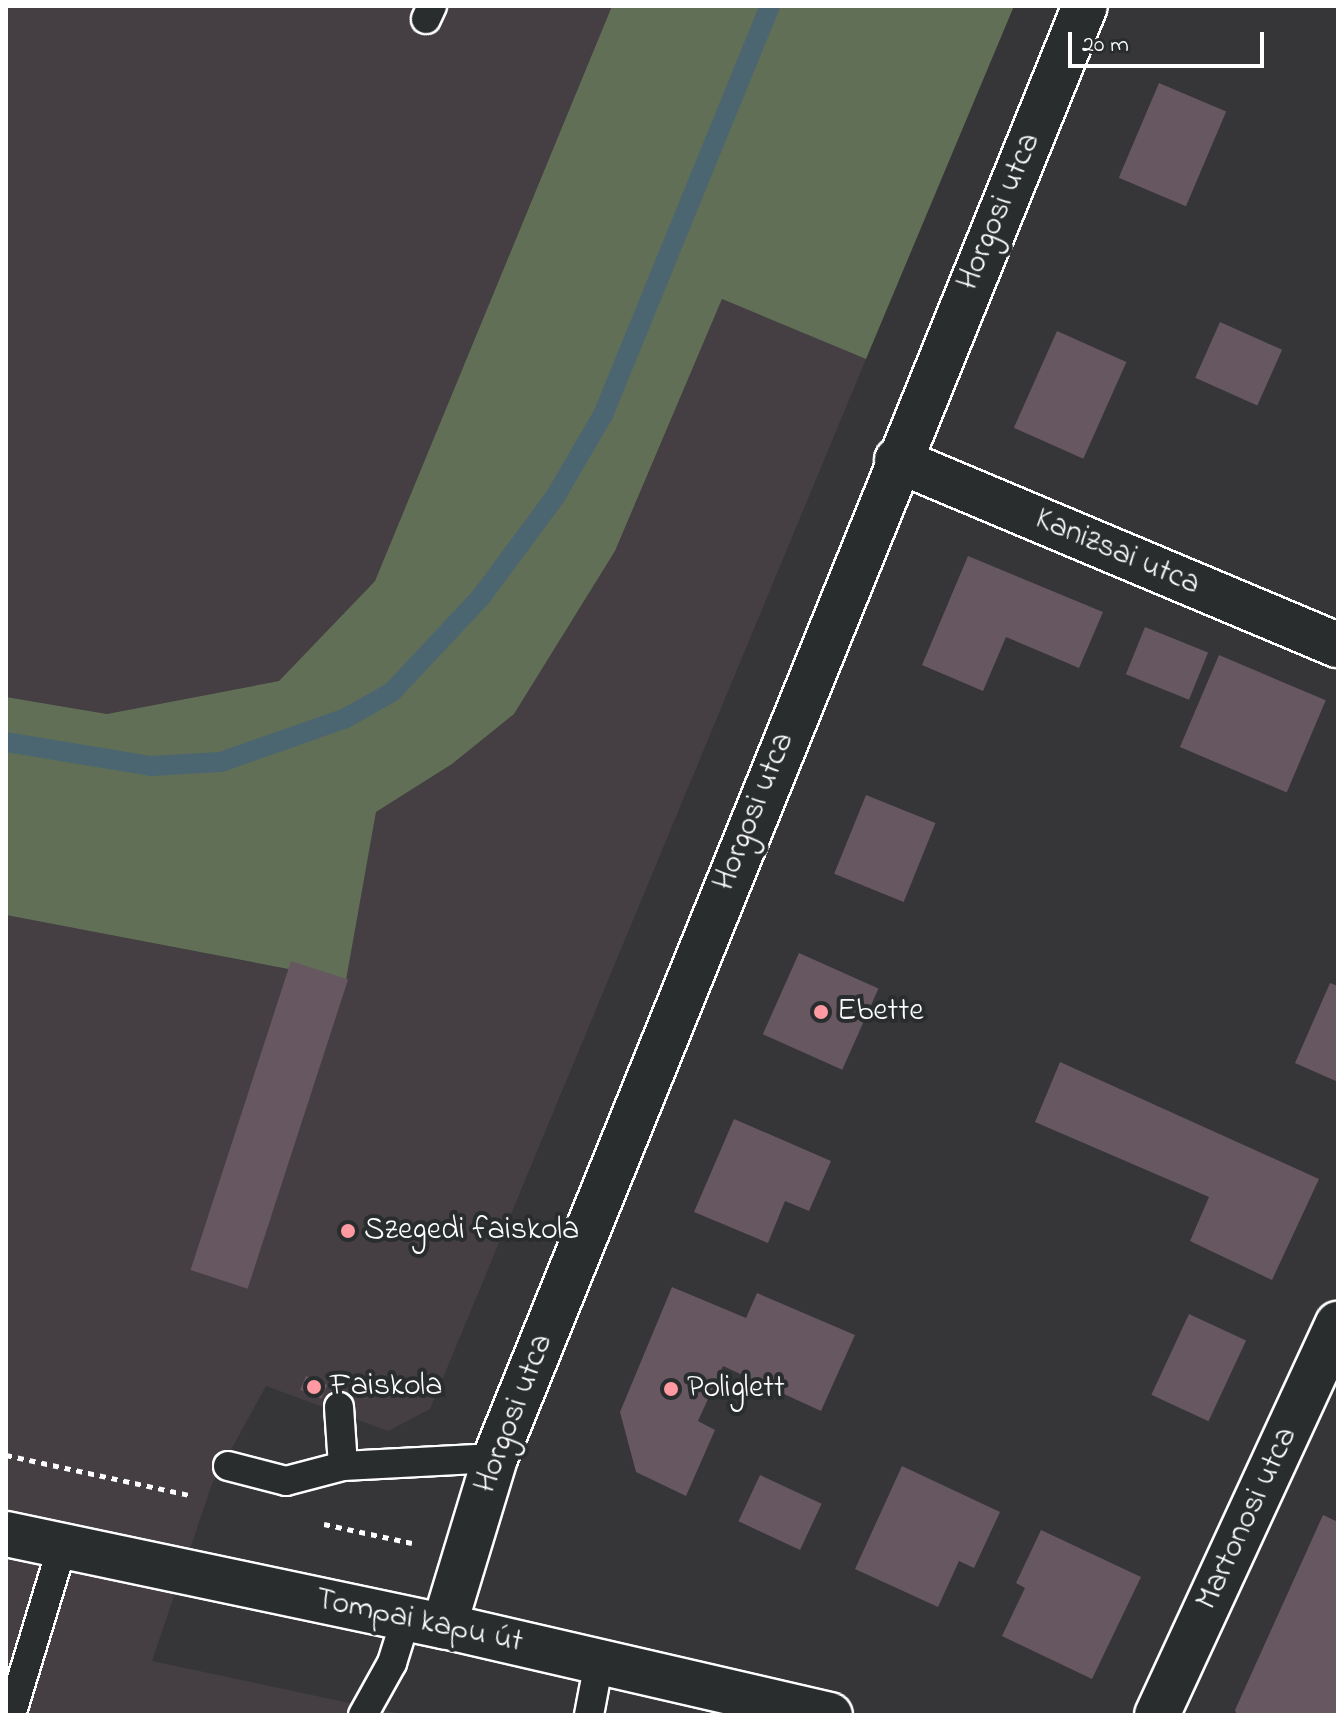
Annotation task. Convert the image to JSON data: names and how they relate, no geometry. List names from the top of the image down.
{
  "streets": {
    "street": [
      "Horgosi utca",
      "Kanizsai utca",
      "Martonosi utca",
      "Tompai kapu út"
    ]
  },
  "crossings": [
    ["Horgosi utca", "Kanizsai utca"],
    ["Horgosi utca", "Tompai kapu út"]
  ],
  "places": [
    "Ebette",
    "Szegedi faiskola",
    "Faiskola",
    "Poliglett"
  ],
  "scale_bar": "20 m"
}
